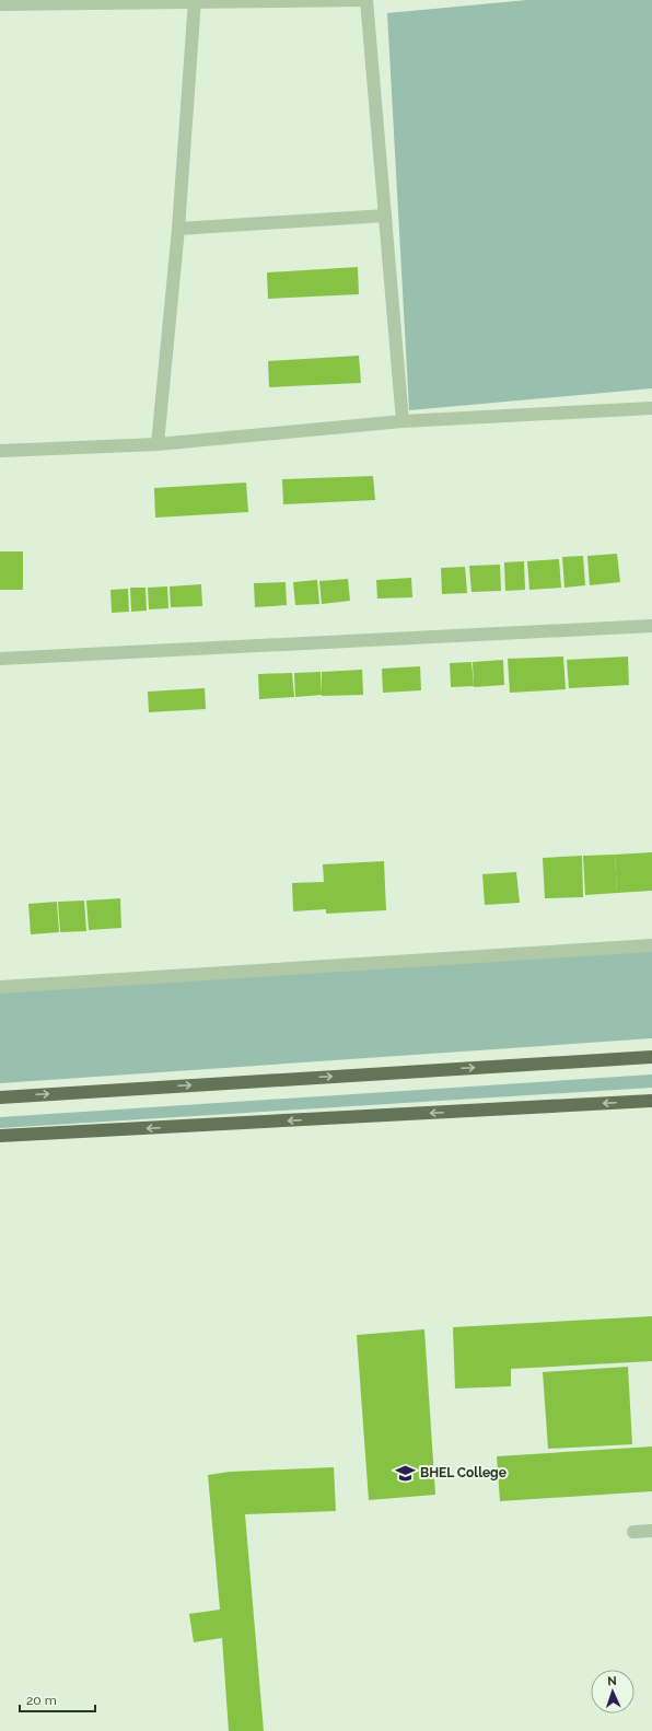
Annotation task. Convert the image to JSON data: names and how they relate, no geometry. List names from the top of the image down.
{
  "places": {
    "school or university": ["BHEL College"]
  },
  "scale_bar": "20 m",
  "north": "top"
}
